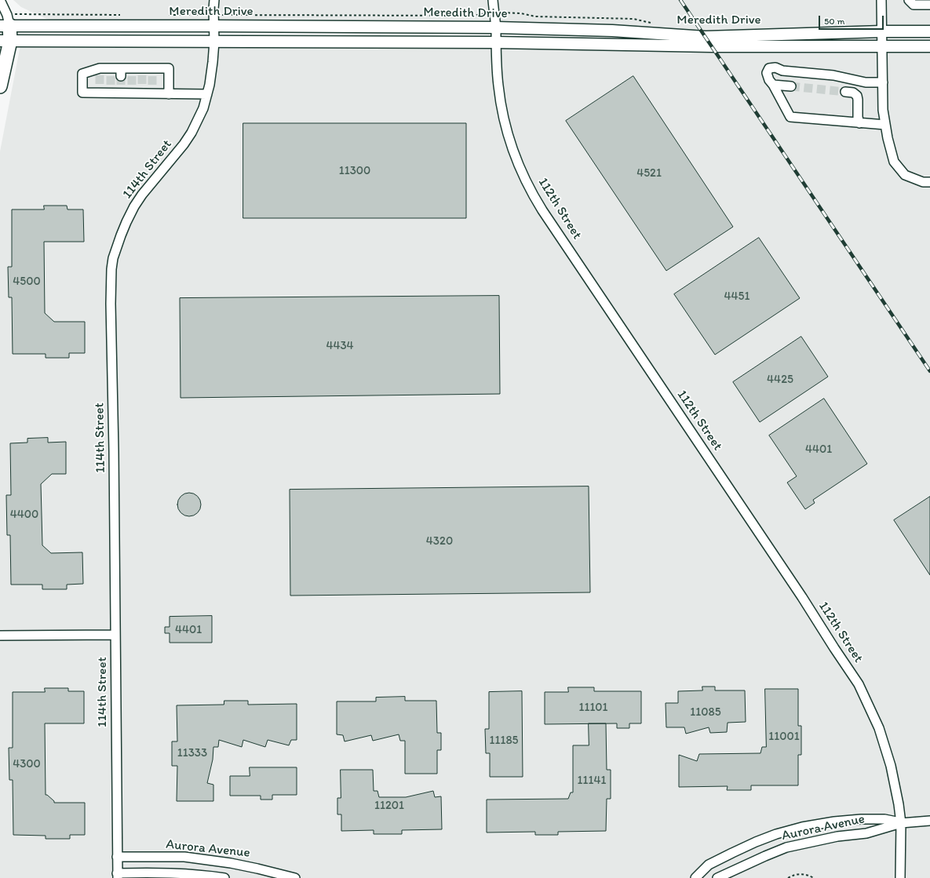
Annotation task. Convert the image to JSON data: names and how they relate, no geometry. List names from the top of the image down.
{
  "streets": {
    "main road": ["Meredith Drive"],
    "street": ["114th Street", "112th Street", "Aurora Avenue"]
  },
  "crossings": [
    ["Meredith Drive", "114th Street"],
    ["Meredith Drive", "112th Street"],
    ["114th Street", "Aurora Avenue"],
    ["112th Street", "Aurora Avenue"]
  ],
  "house_numbers": [
    "11300",
    "4521",
    "4500",
    "4451",
    "4434",
    "4425",
    "4401",
    "4400",
    "4320",
    "4401",
    "11101",
    "11085",
    "11001",
    "11185",
    "11333",
    "4300",
    "11141",
    "11201"
  ],
  "scale_bar": "50 m"
}
